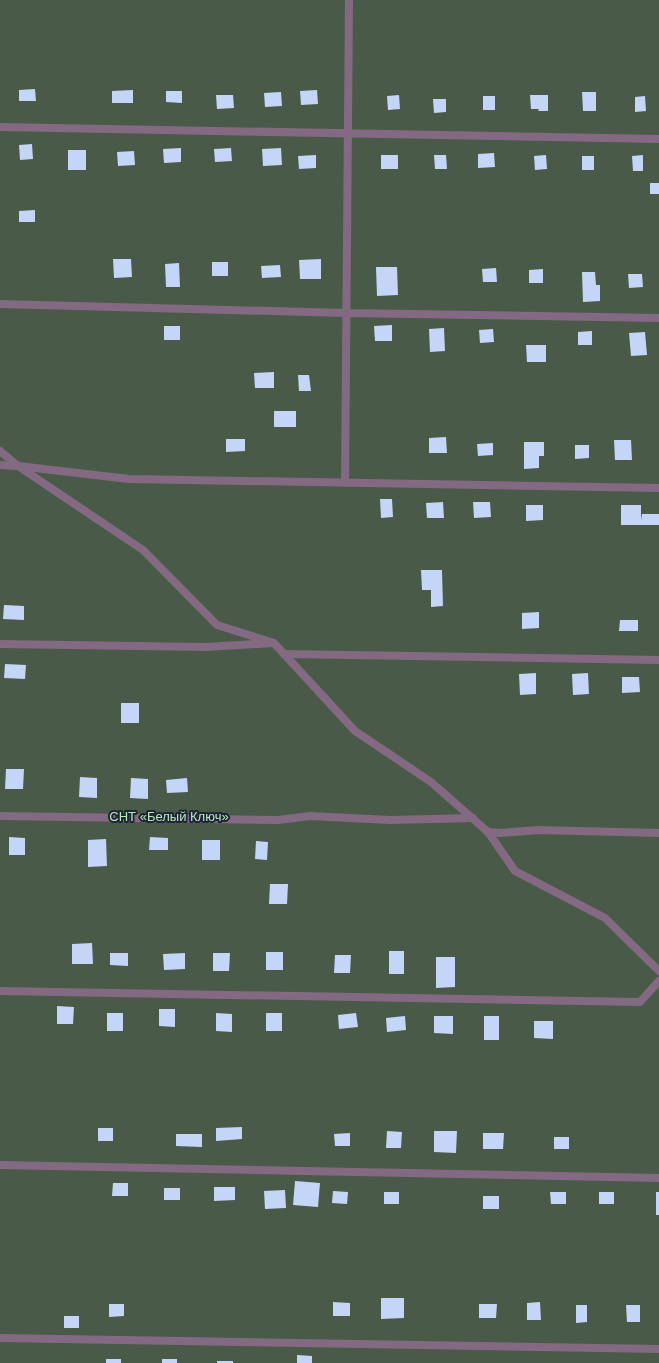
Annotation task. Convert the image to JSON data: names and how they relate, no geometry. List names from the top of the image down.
{
  "parks": ["СНТ «Белый Ключ»"]
}
